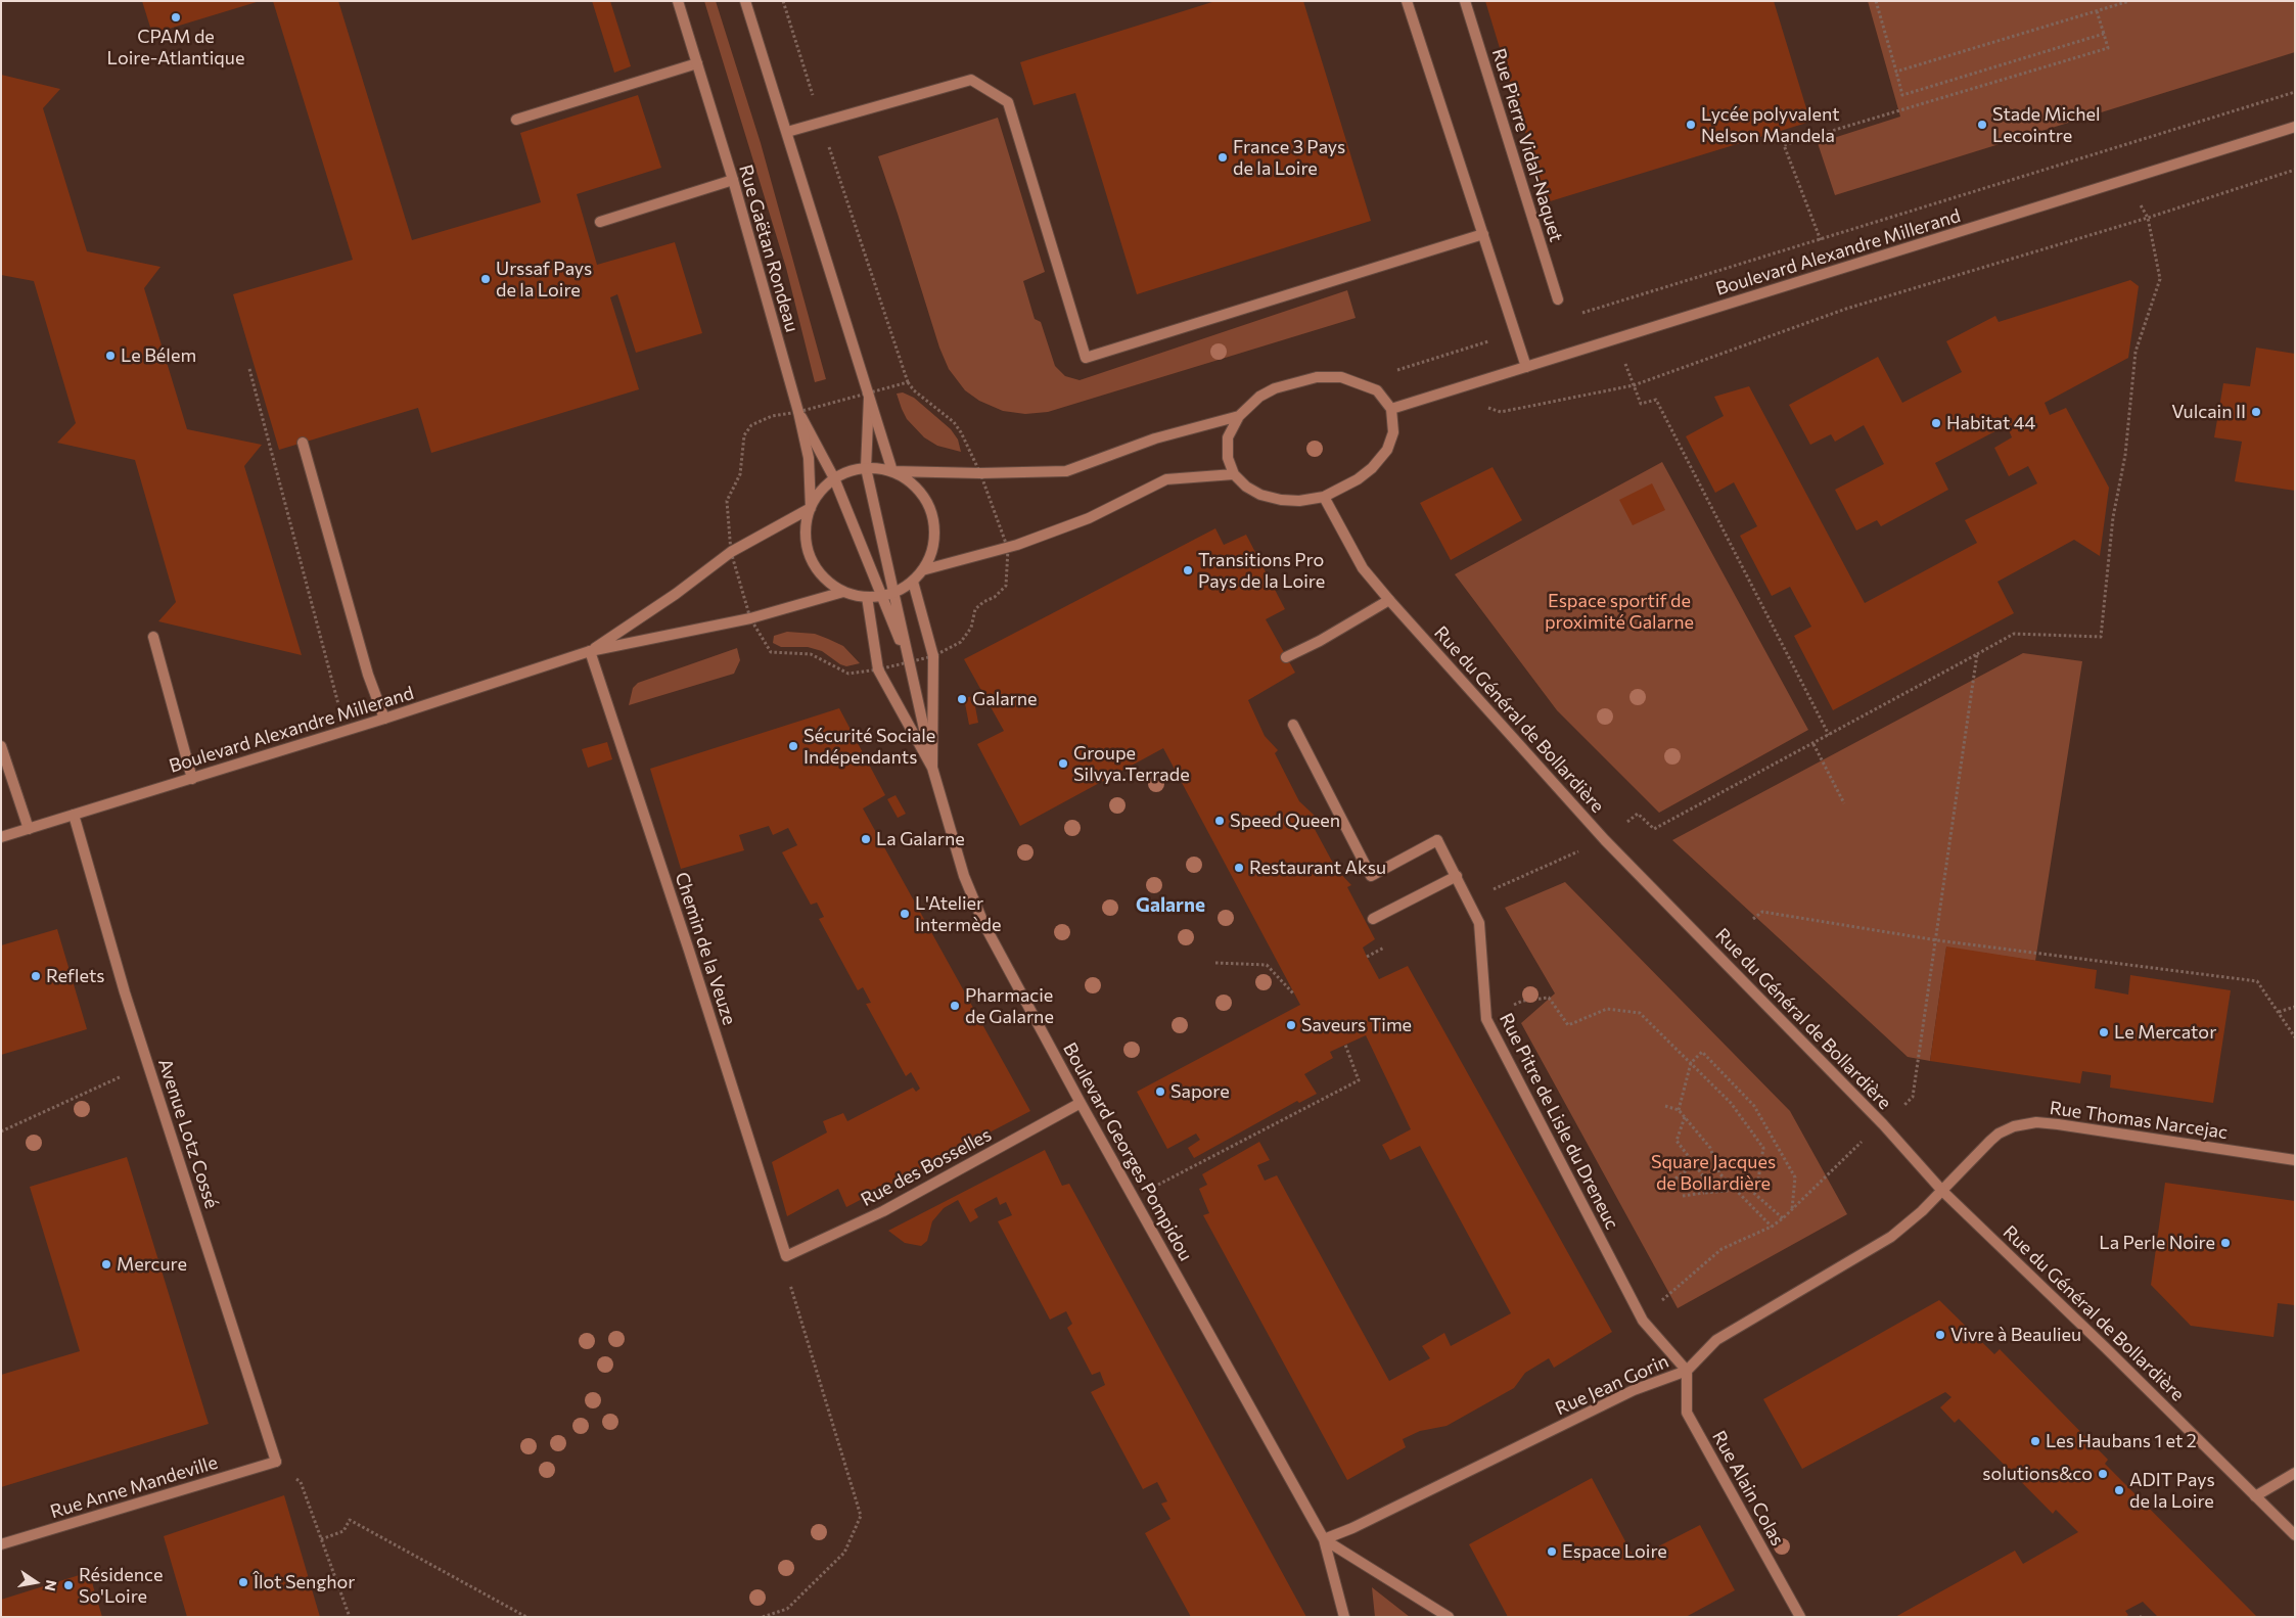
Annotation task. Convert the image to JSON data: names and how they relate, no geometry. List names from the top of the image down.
{
  "streets": {
    "street": [
      "Rue Pierre Vidal-Naquet",
      "Rue Gaëtan Rondeau",
      "Boulevard Alexandre Millerand",
      "Rue du Général de Bollardière",
      "Chemin de la Veuze",
      "Rue Thomas Narcejac",
      "Rue Pitre de Lisle du Dreneuc",
      "Avenue Lotz Cossé",
      "Boulevard Georges Pompidou",
      "Rue des Bosselles",
      "Rue Jean Gorin",
      "Rue Anne Mandeville",
      "Rue Alain Colas"
    ]
  },
  "crossings": [
    ["Rue Gaëtan Rondeau", "Boulevard Alexandre Millerand"],
    ["Boulevard Alexandre Millerand", "Rue du Général de Bollardière"],
    ["Boulevard Alexandre Millerand", "Chemin de la Veuze"],
    ["Boulevard Alexandre Millerand", "Avenue Lotz Cossé"],
    ["Rue du Général de Bollardière", "Rue Thomas Narcejac"],
    ["Rue du Général de Bollardière", "Rue Jean Gorin"],
    ["Chemin de la Veuze", "Rue des Bosselles"],
    ["Rue Thomas Narcejac", "Rue Jean Gorin"],
    ["Rue Pitre de Lisle du Dreneuc", "Rue Jean Gorin"],
    ["Rue Pitre de Lisle du Dreneuc", "Rue Alain Colas"],
    ["Avenue Lotz Cossé", "Rue Anne Mandeville"],
    ["Boulevard Georges Pompidou", "Rue des Bosselles"],
    ["Boulevard Georges Pompidou", "Rue Jean Gorin"],
    ["Rue Jean Gorin", "Rue Alain Colas"]
  ],
  "districts": ["Galarne"],
  "parks": ["Espace sportif de proximité Galarne", "Square Jacques de Bollardière"],
  "places": [
    "CPAM de Loire-Atlantique",
    "Lycée polyvalent Nelson Mandela",
    "Stade Michel Lecointre",
    "France 3 Pays de la Loire",
    "Urssaf Pays de la Loire",
    "Le Bélem",
    "Vulcain II",
    "Habitat 44",
    "Transitions Pro Pays de la Loire",
    "Galarne",
    "Sécurité Sociale Indépendants",
    "Groupe Silvya.Terrade",
    "Speed Queen",
    "La Galarne",
    "Restaurant Aksu",
    "L'Atelier Intermède",
    "Reflets",
    "Pharmacie de Galarne",
    "Saveurs Time",
    "Le Mercator",
    "Sapore",
    "La Perle Noire",
    "Mercure",
    "Vivre à Beaulieu",
    "Les Haubans 1 et 2",
    "solutions&co",
    "ADIT Pays de la Loire",
    "Espace Loire",
    "Îlot Senghor",
    "Résidence So'Loire"
  ],
  "north": "right"
}
